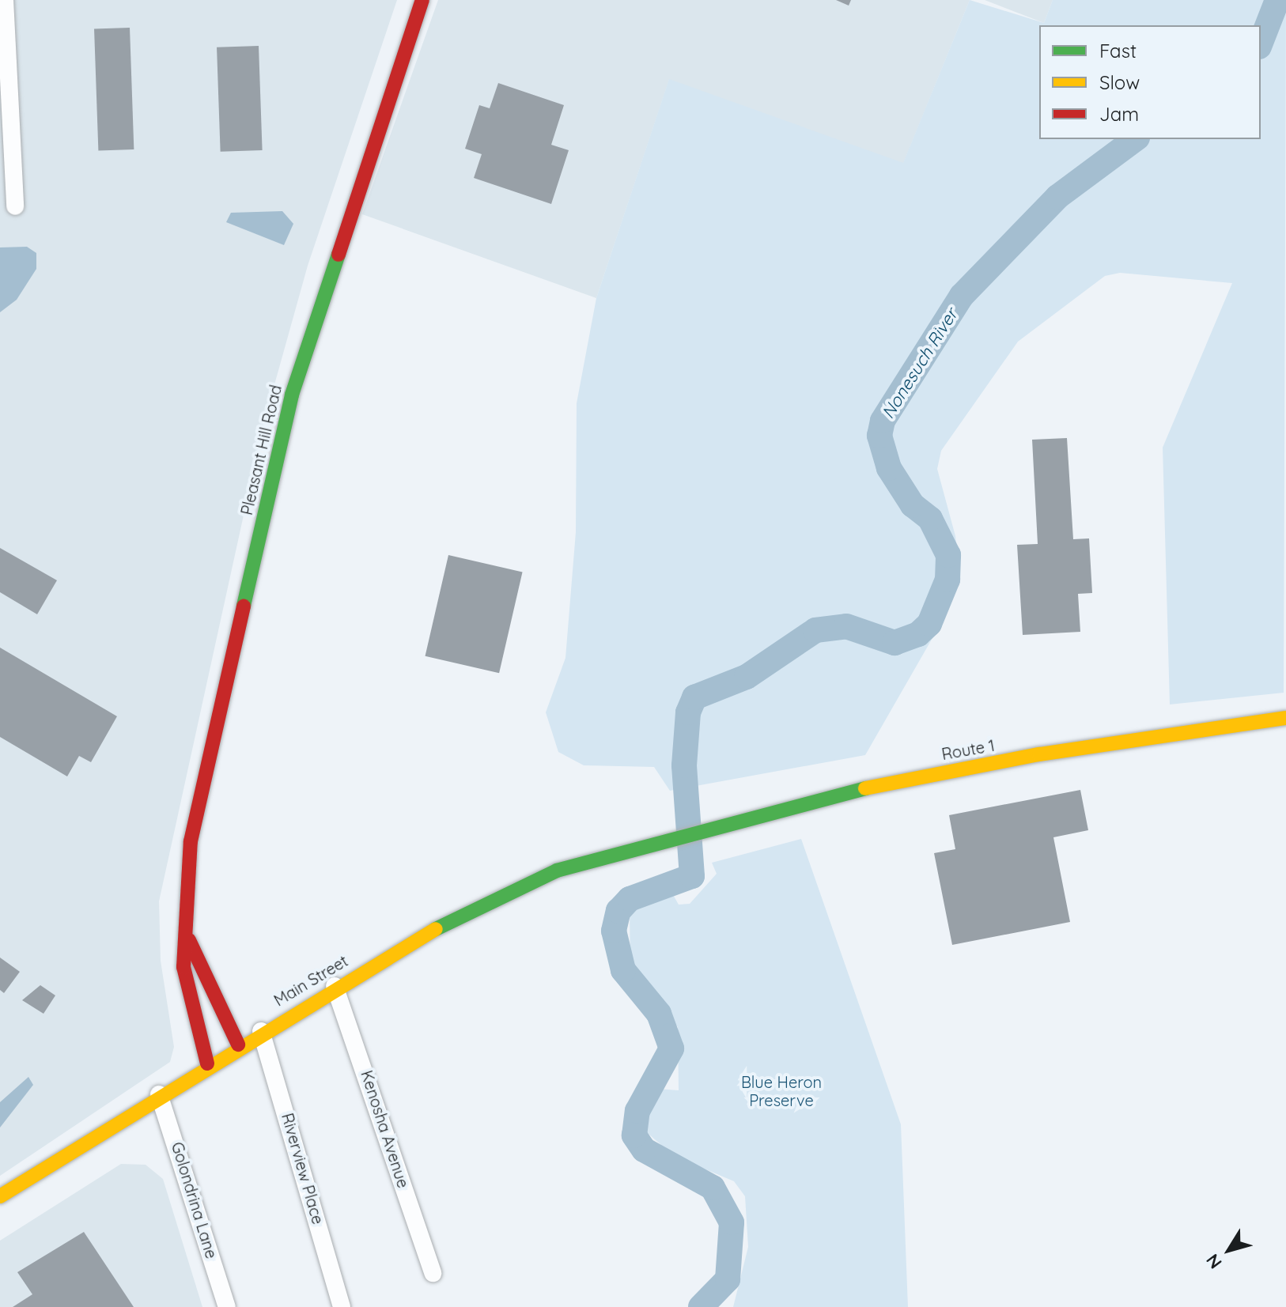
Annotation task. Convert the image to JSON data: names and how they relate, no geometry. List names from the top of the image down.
{
  "streets": {
    "main road": ["Pleasant Hill Road", "Route 1", "Main Street"],
    "street": ["Kenosha Avenue", "Riverview Place", "Golondrina Lane"]
  },
  "crossings": [
    ["Pleasant Hill Road", "Main Street"],
    ["Route 1", "Main Street"],
    ["Main Street", "Kenosha Avenue"],
    ["Main Street", "Riverview Place"],
    ["Main Street", "Golondrina Lane"]
  ],
  "water": ["Nonesuch River"],
  "parks": ["Blue Heron Preserve"],
  "legend": ["Fast", "Slow", "Jam"],
  "north": "bottom left"
}
